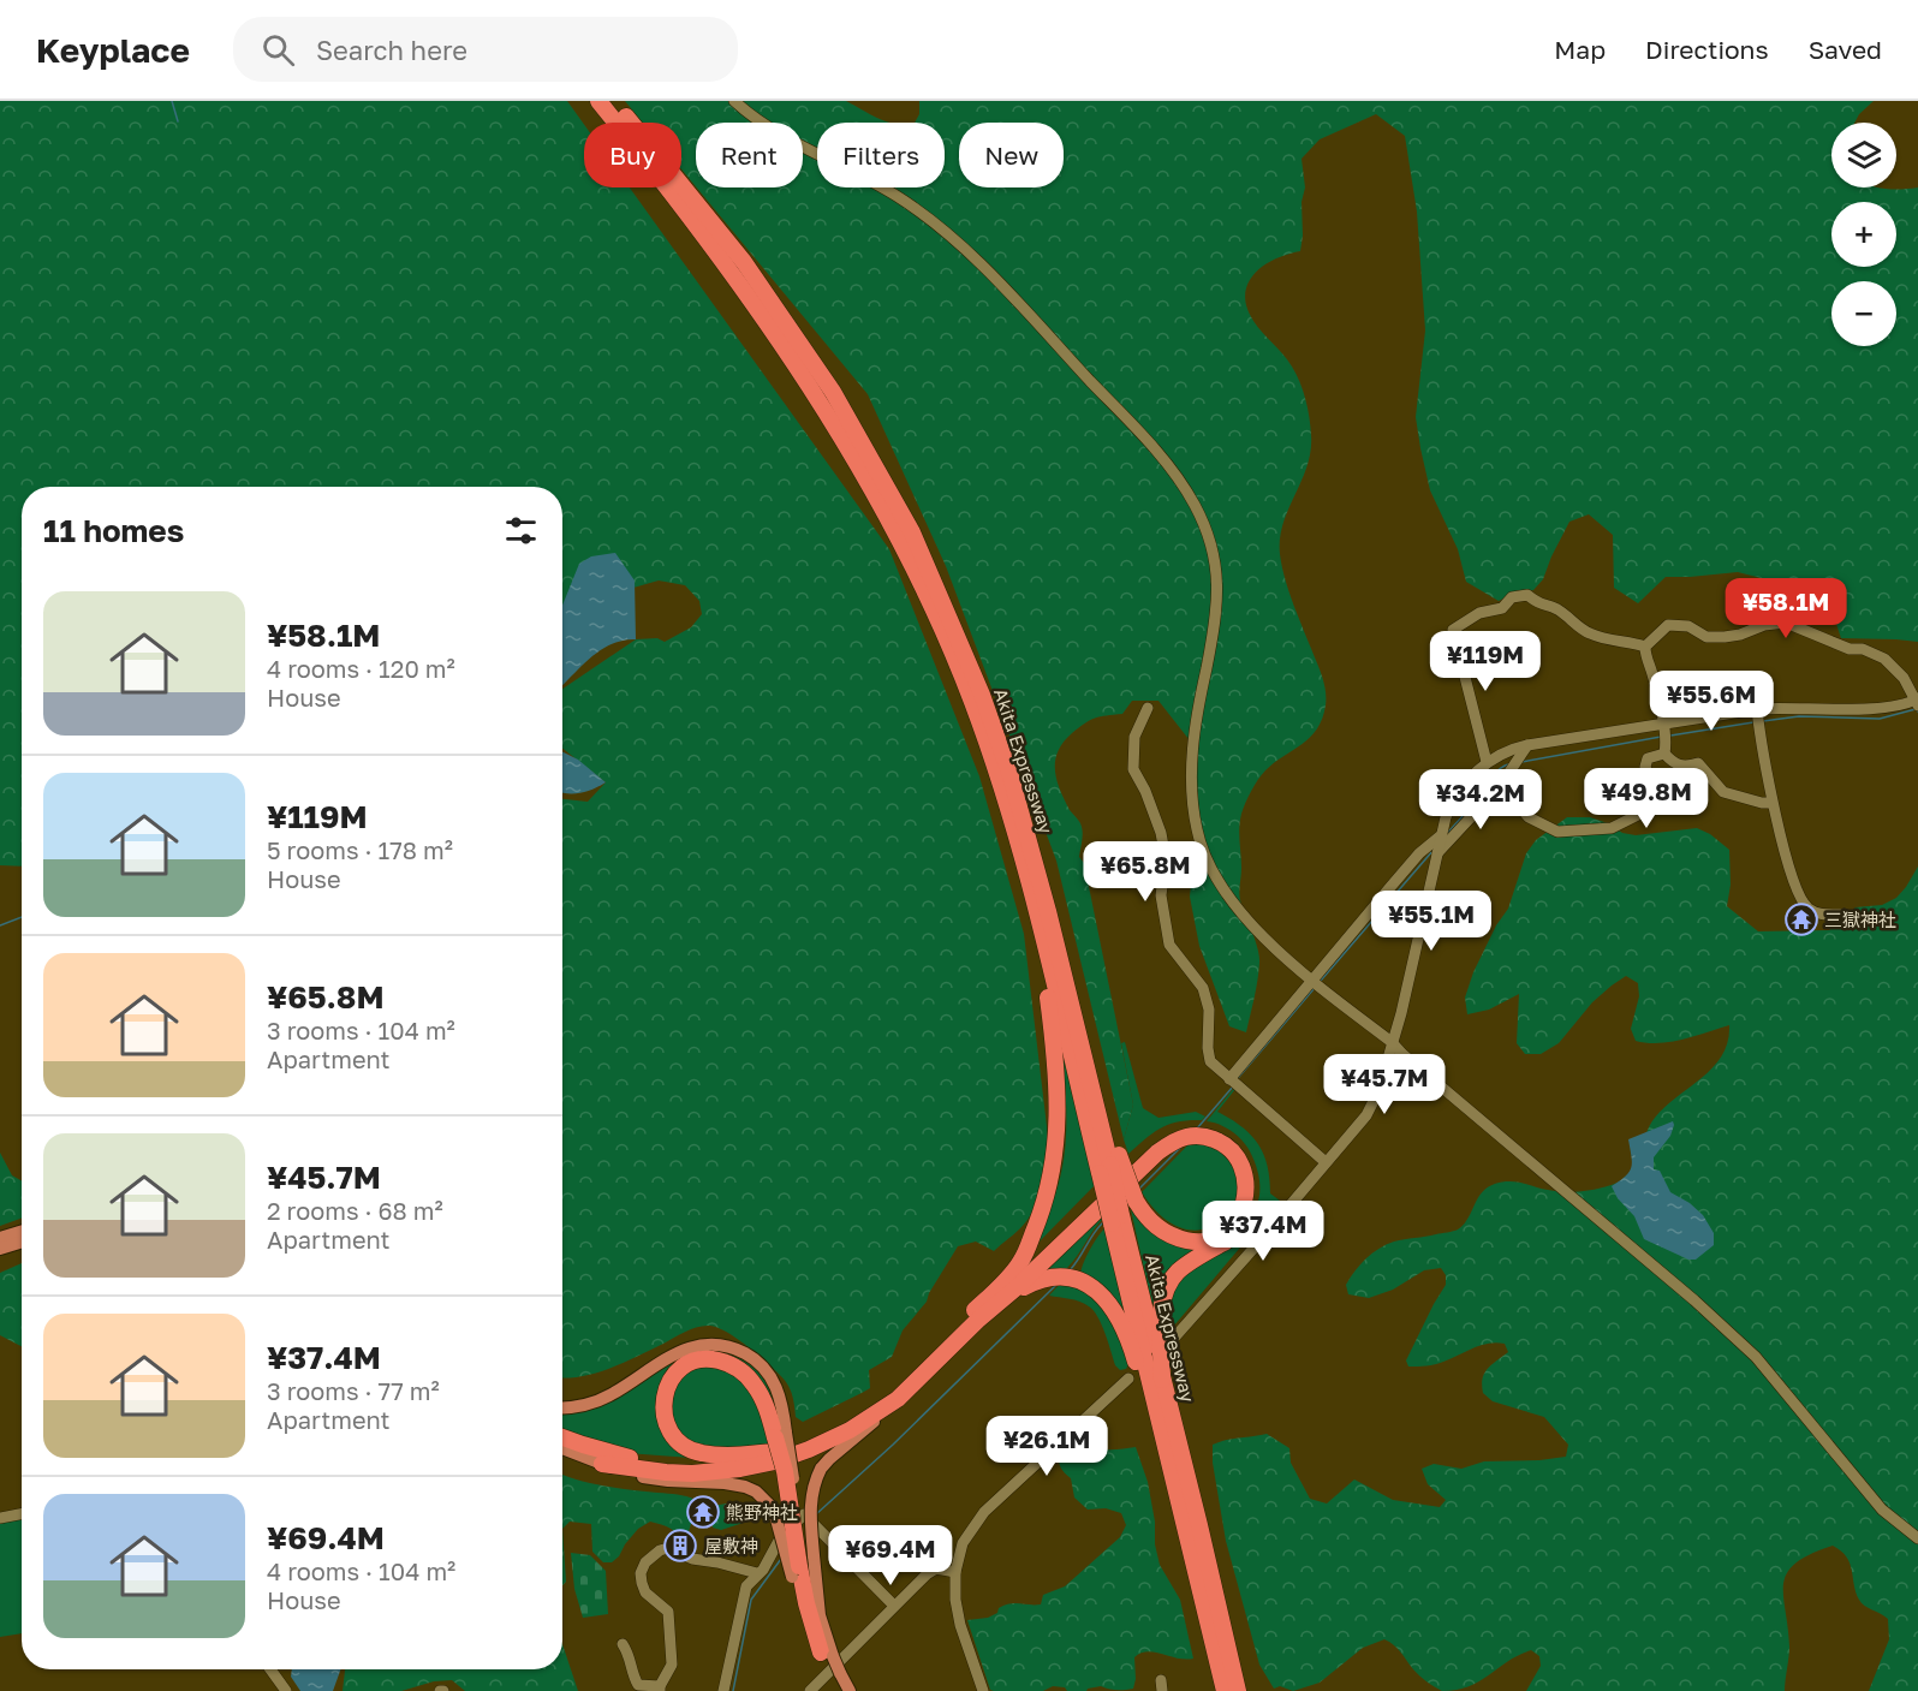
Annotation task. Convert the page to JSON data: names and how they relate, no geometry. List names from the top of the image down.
{
  "streets": {
    "highway": ["Akita Expressway"]
  },
  "places": {
    "temple": ["三獄神社", "熊野神社"],
    "building": ["屋敷神"]
  },
  "page": {
    "header": "Keyplace",
    "search": "Search here",
    "nav": ["Map", "Directions", "Saved"],
    "map_buttons": ["+", "−"],
    "chip": [
      "Buy",
      "Rent",
      "Filters",
      "New"
    ],
    "heading": "11 homes",
    "list": [
      {
        "name": "¥58.1M",
        "note": "4 rooms · 120 m² · House"
      },
      {
        "name": "¥119M",
        "note": "5 rooms · 178 m² · House"
      },
      {
        "name": "¥65.8M",
        "note": "3 rooms · 104 m² · Apartment"
      },
      {
        "name": "¥45.7M",
        "note": "2 rooms · 68 m² · Apartment"
      },
      {
        "name": "¥37.4M",
        "note": "3 rooms · 77 m² · Apartment"
      },
      {
        "name": "¥69.4M",
        "note": "4 rooms · 104 m² · House"
      }
    ],
    "price": [
      "¥58.1M",
      "¥119M",
      "¥55.6M",
      "¥49.8M",
      "¥34.2M",
      "¥65.8M",
      "¥55.1M",
      "¥45.7M",
      "¥37.4M",
      "¥26.1M",
      "¥69.4M"
    ]
  }
}
